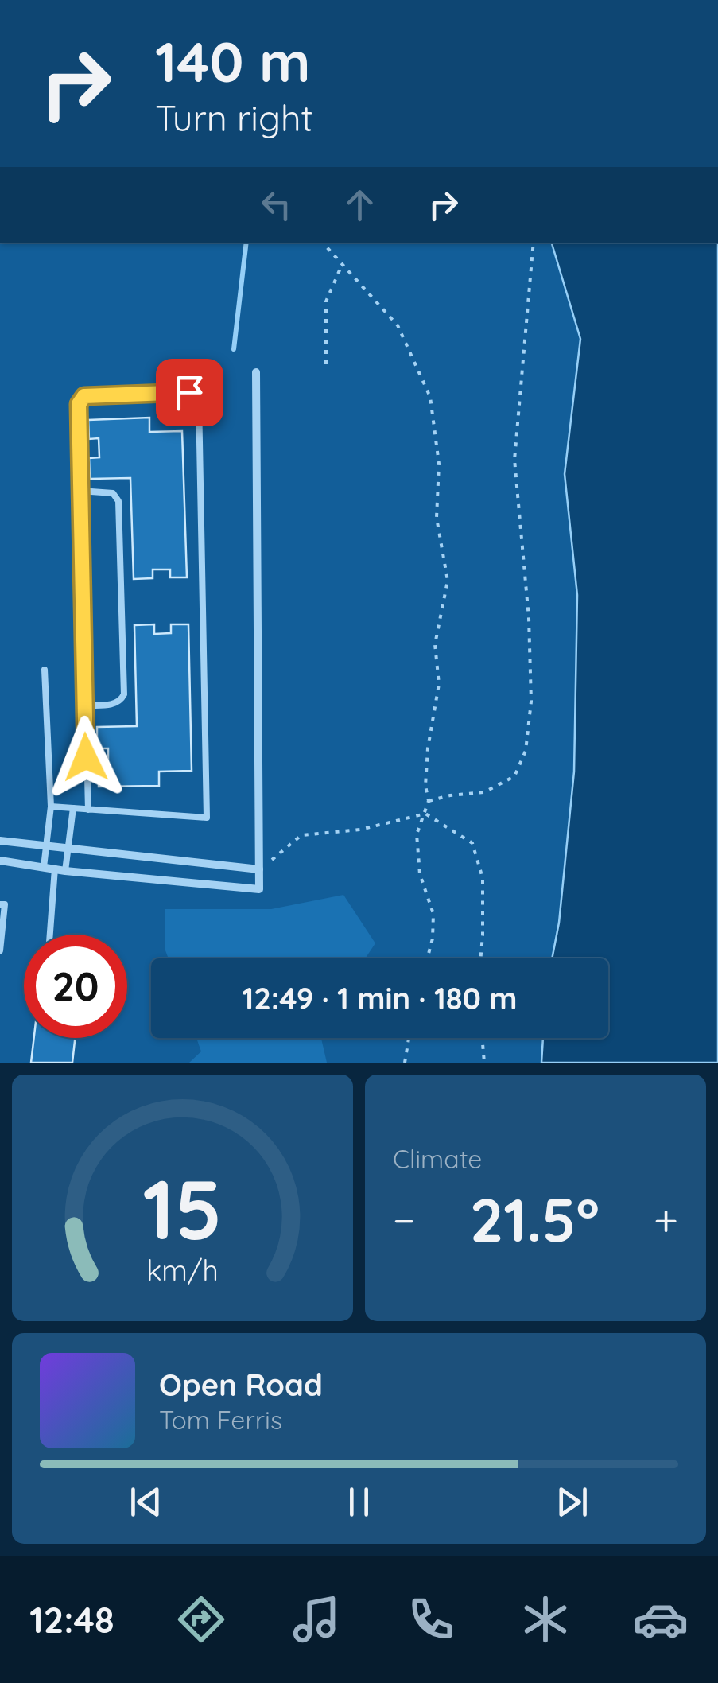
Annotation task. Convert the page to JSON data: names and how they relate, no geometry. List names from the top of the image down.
{
  "page": {
    "turn": ["140 m", "Turn right"],
    "limit": "20",
    "trip": "12:49 · 1 min · 180 m",
    "tile": "Climate",
    "heat": ["−", "21.5°", "+"],
    "song": ["Open Road", "Tom Ferris"],
    "tabs": "12:48",
    "gauge": ["15", "km/h"]
  }
}
